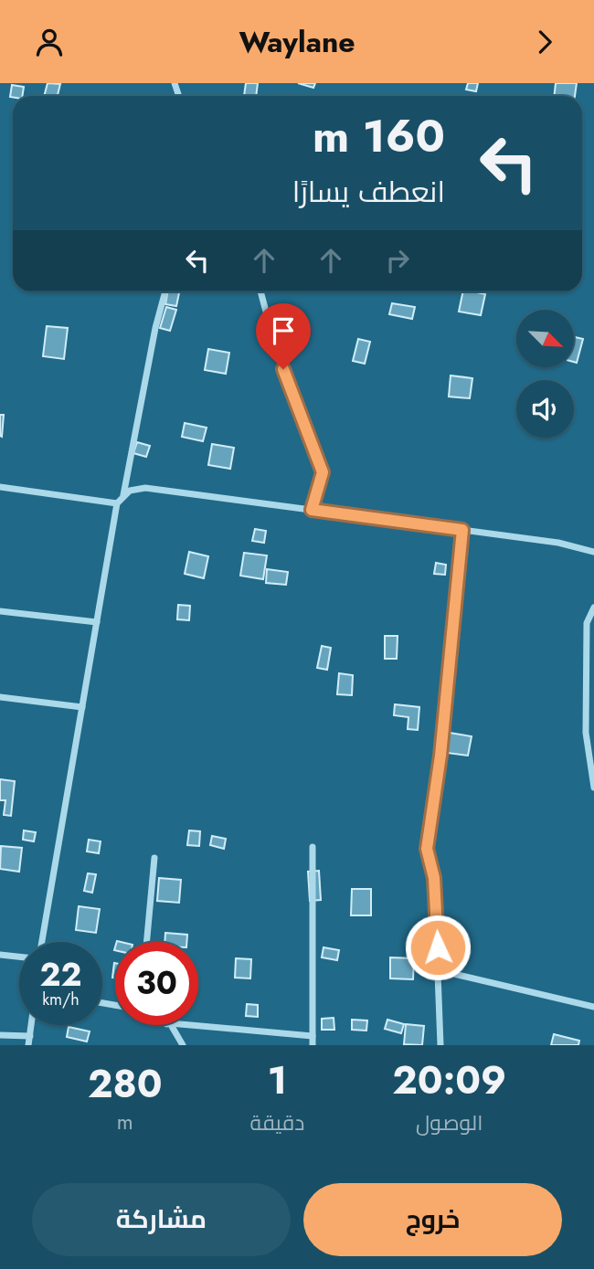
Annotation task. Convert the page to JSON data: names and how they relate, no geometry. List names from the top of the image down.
{
  "north": "bottom right",
  "page": {
    "header": "Waylane",
    "turn": ["160 m", "انعطف يسارًا"],
    "speed": "22 km/h",
    "limit": "30",
    "eta": [
      "20:09",
      "الوصول",
      "1",
      "دقيقة",
      "280",
      "m"
    ],
    "buttons": ["خروج", "مشاركة"]
  }
}
